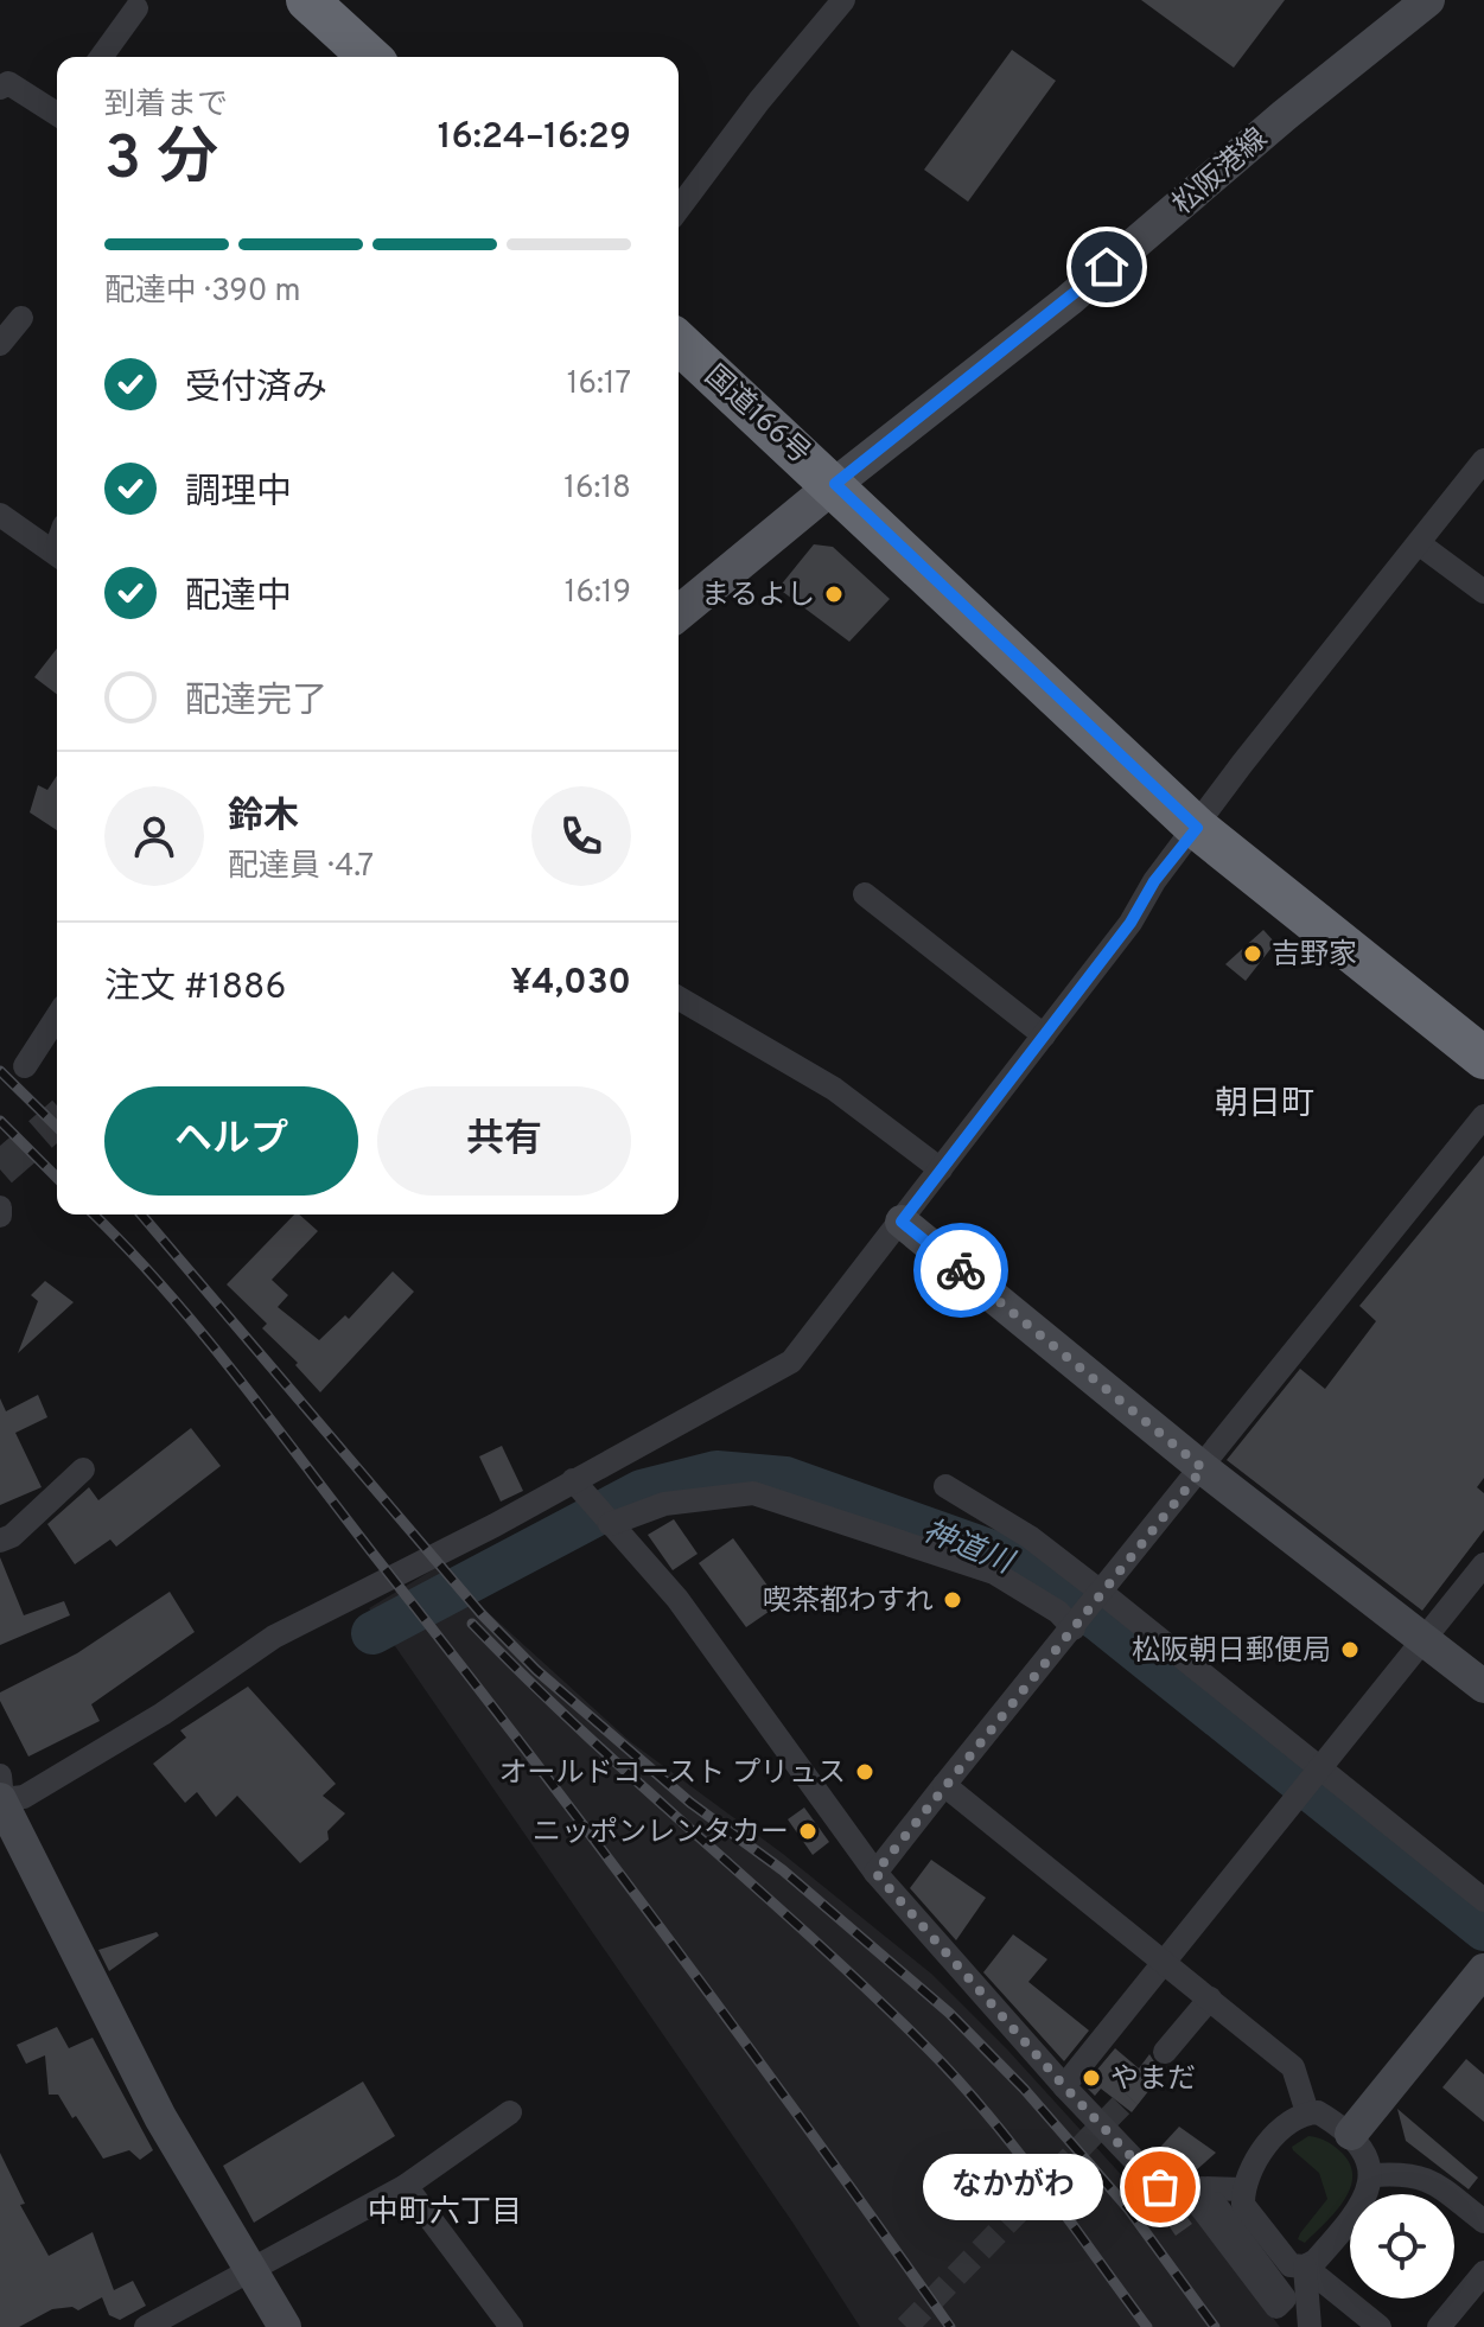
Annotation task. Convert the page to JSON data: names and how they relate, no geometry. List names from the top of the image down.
{
  "streets": {
    "highway": ["国道166号"],
    "street": ["松阪港線"]
  },
  "crossings": [
    ["松阪港線", "国道166号"]
  ],
  "districts": ["朝日町", "中町六丁目"],
  "water": ["神道川"],
  "places": [
    "まるよし",
    "吉野家",
    "喫茶都わすれ",
    "松阪朝日郵便局",
    "オールドコースト プリュス",
    "ニッポンレンタカー",
    "やまだ",
    "なかがわ"
  ],
  "page": {
    "heading": ["3 分", "到着まで", "16:24–16:29"],
    "panel": [
      "鈴木",
      "配達員 · 4.7",
      "注文 #1886",
      "¥4,030"
    ],
    "bar": "配達中 · 390 m",
    "list": [
      ["受付済み", "16:17"],
      ["調理中", "16:18"],
      ["配達中", "16:19"],
      "配達完了"
    ],
    "buttons": ["ヘルプ", "共有"],
    "bubble": "なかがわ"
  }
}
